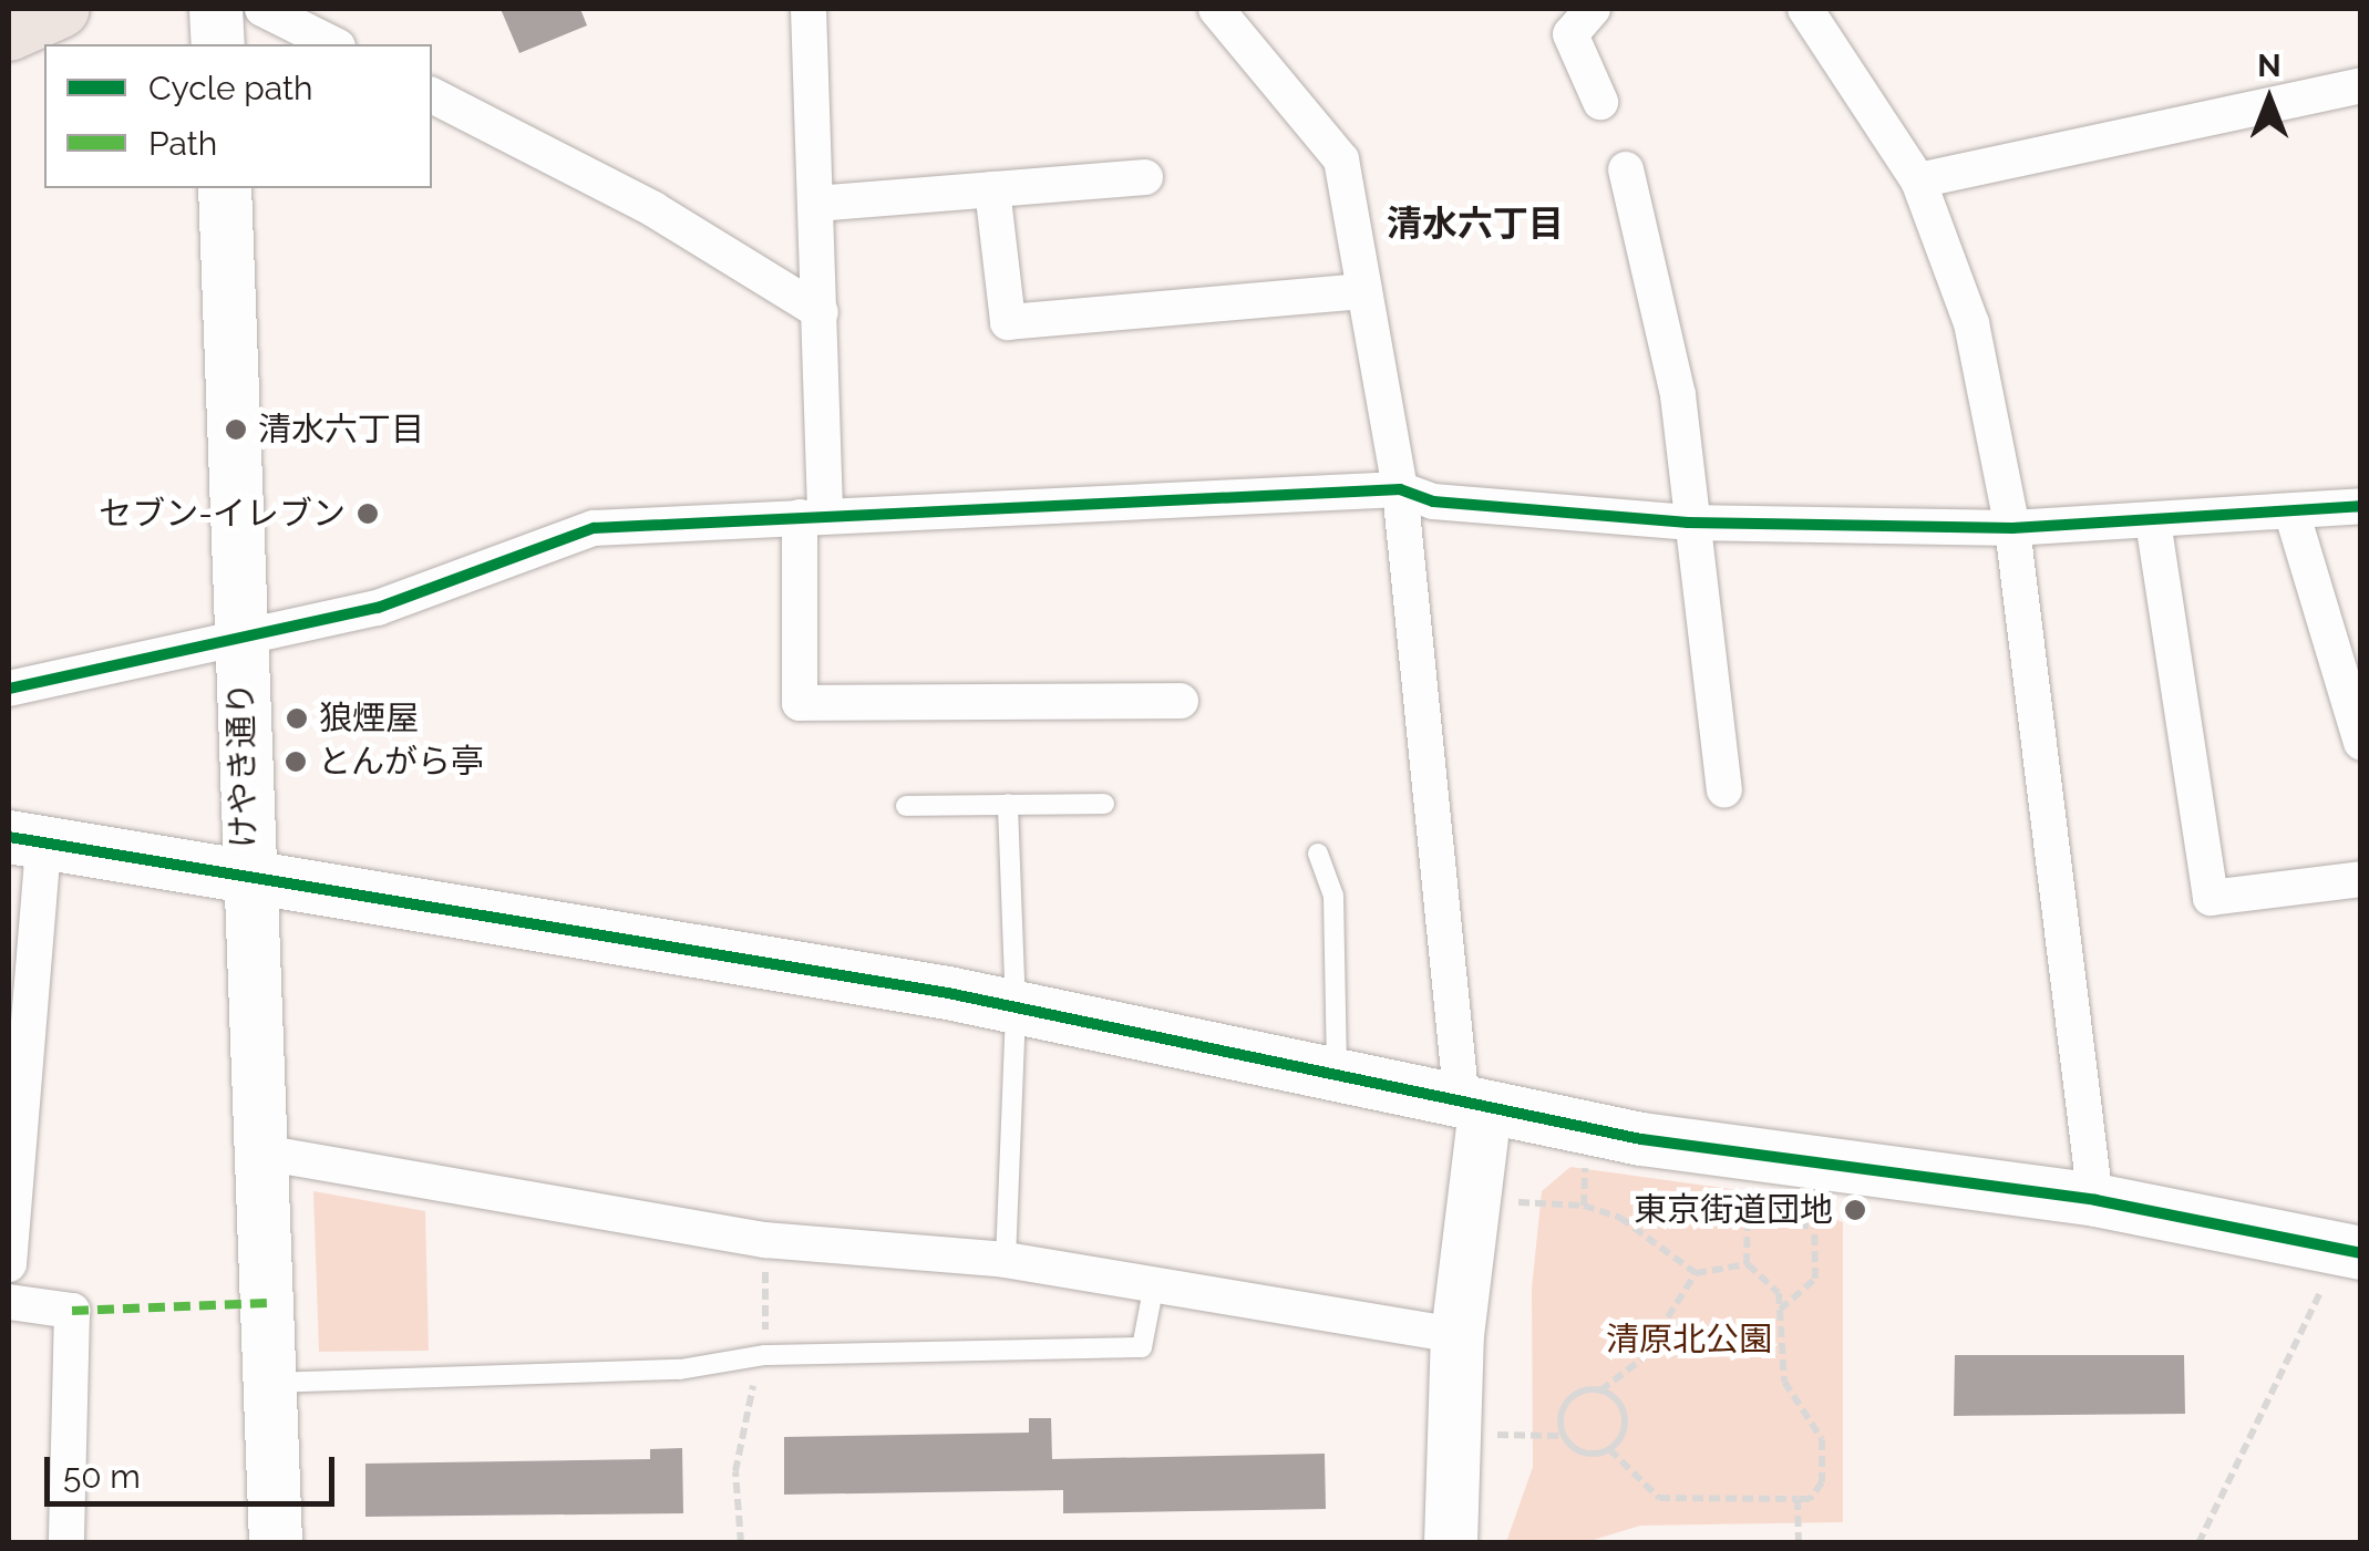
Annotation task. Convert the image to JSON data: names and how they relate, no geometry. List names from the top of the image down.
{
  "streets": {
    "street": ["けやき通り"]
  },
  "districts": ["清水六丁目"],
  "parks": ["清原北公園"],
  "places": [
    "清水六丁目",
    "セブン-イレブン",
    "狼煙屋",
    "とんがら亭",
    "東京街道団地"
  ],
  "legend": ["Cycle path", "Path"],
  "scale_bar": "50 m",
  "north": "top"
}
